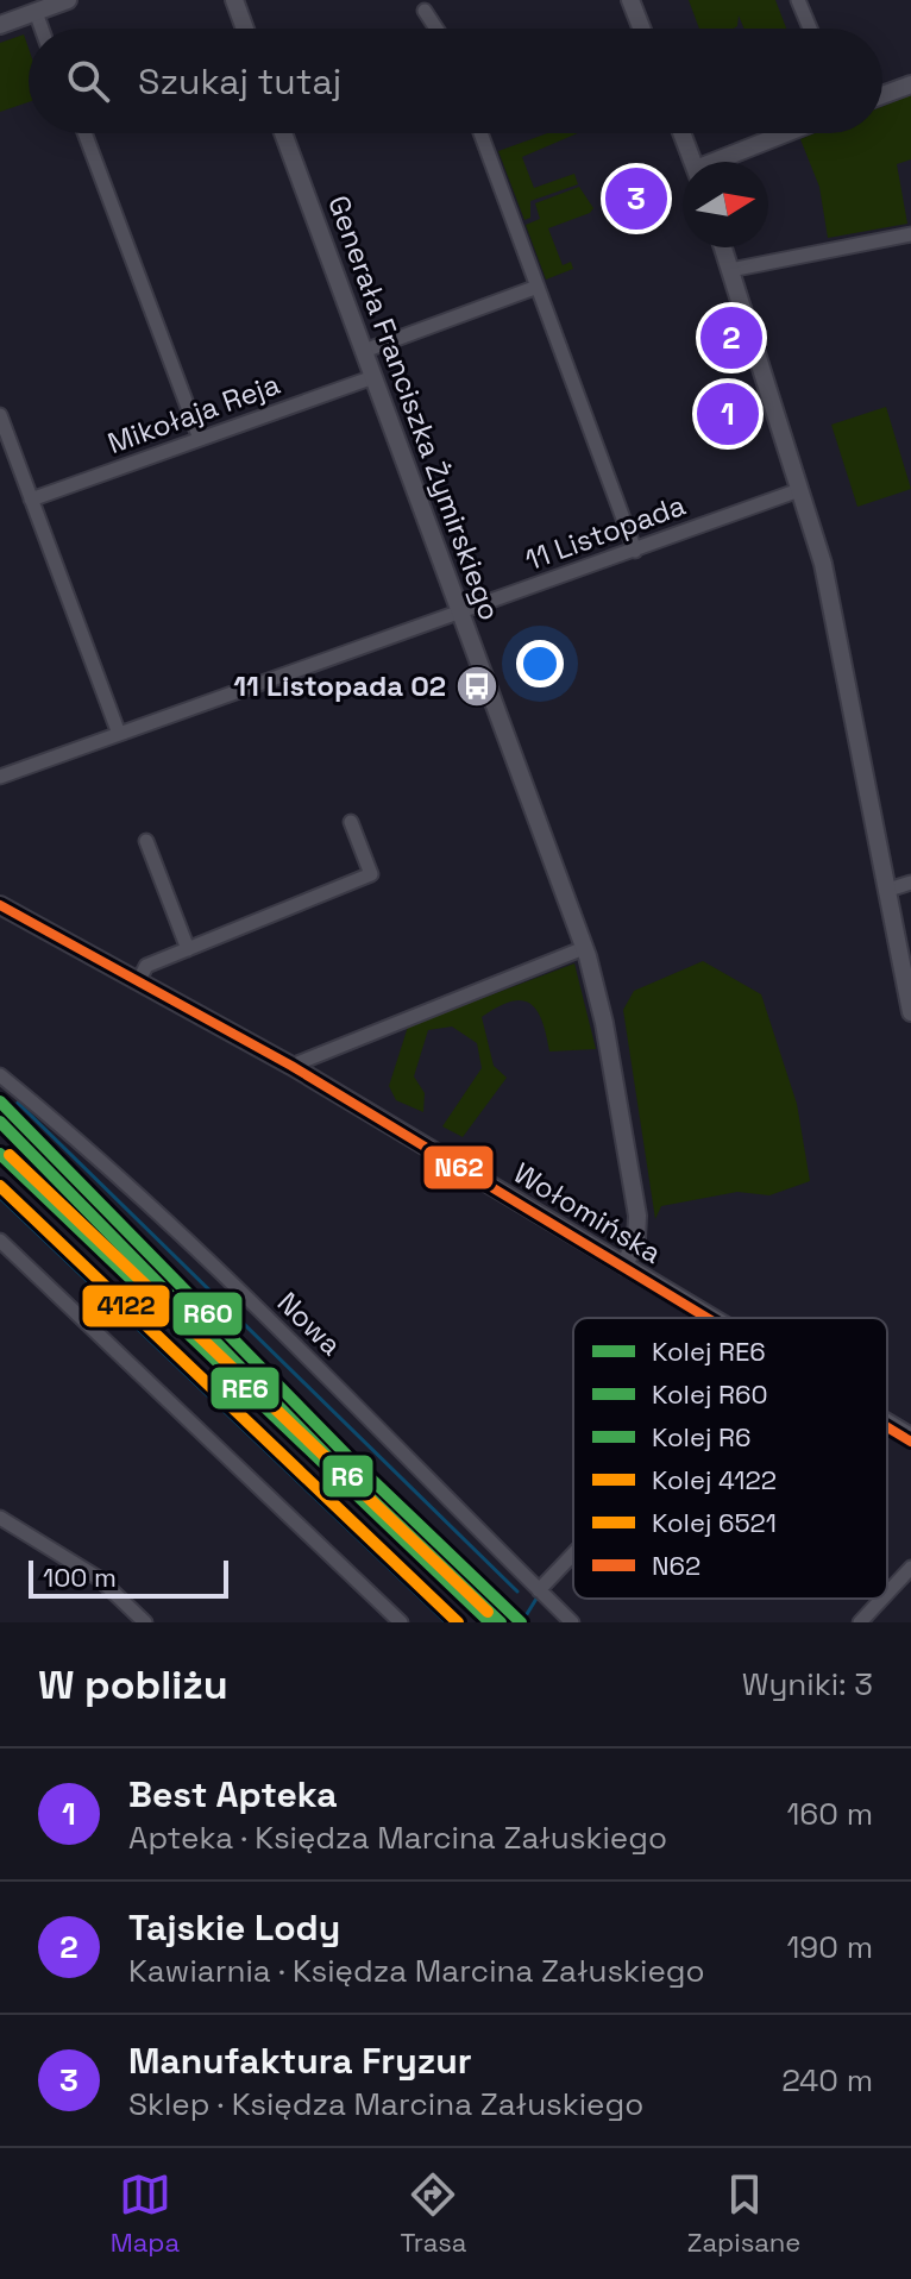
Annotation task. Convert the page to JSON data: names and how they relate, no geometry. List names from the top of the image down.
{
  "streets": {
    "street": [
      "Generała Franciszka Żymirskiego",
      "Mikołaja Reja",
      "11 Listopada",
      "Wołomińska",
      "Nowa"
    ]
  },
  "crossings": [
    ["Generała Franciszka Żymirskiego", "Mikołaja Reja"],
    ["Generała Franciszka Żymirskiego", "11 Listopada"],
    ["Generała Franciszka Żymirskiego", "Wołomińska"]
  ],
  "places": {
    "bus stop": ["11 Listopada 02"]
  },
  "lines": [
    "transit line N62",
    "rail line R60",
    "rail line R6",
    "rail line RE6",
    "rail line 6521",
    "rail line 4122"
  ],
  "legend": [
    "Kolej RE6",
    "Kolej R60",
    "Kolej R6",
    "Kolej 4122",
    "Kolej 6521",
    "N62"
  ],
  "scale_bar": "100 m",
  "north": "right",
  "page": {
    "search": "Szukaj tutaj",
    "pins": ["3", "2", "1"],
    "scale": "100 m",
    "heading": ["W pobliżu", "Wyniki: 3"],
    "list": [
      {
        "mark": "1",
        "name": "Best Apteka",
        "note": "Apteka · Księdza Marcina Załuskiego",
        "value": "160 m"
      },
      {
        "mark": "2",
        "name": "Tajskie Lody",
        "note": "Kawiarnia · Księdza Marcina Załuskiego",
        "value": "190 m"
      },
      {
        "mark": "3",
        "name": "Manufaktura Fryzur",
        "note": "Sklep · Księdza Marcina Załuskiego",
        "value": "240 m"
      }
    ],
    "nav": ["Mapa", "Trasa", "Zapisane"]
  }
}
